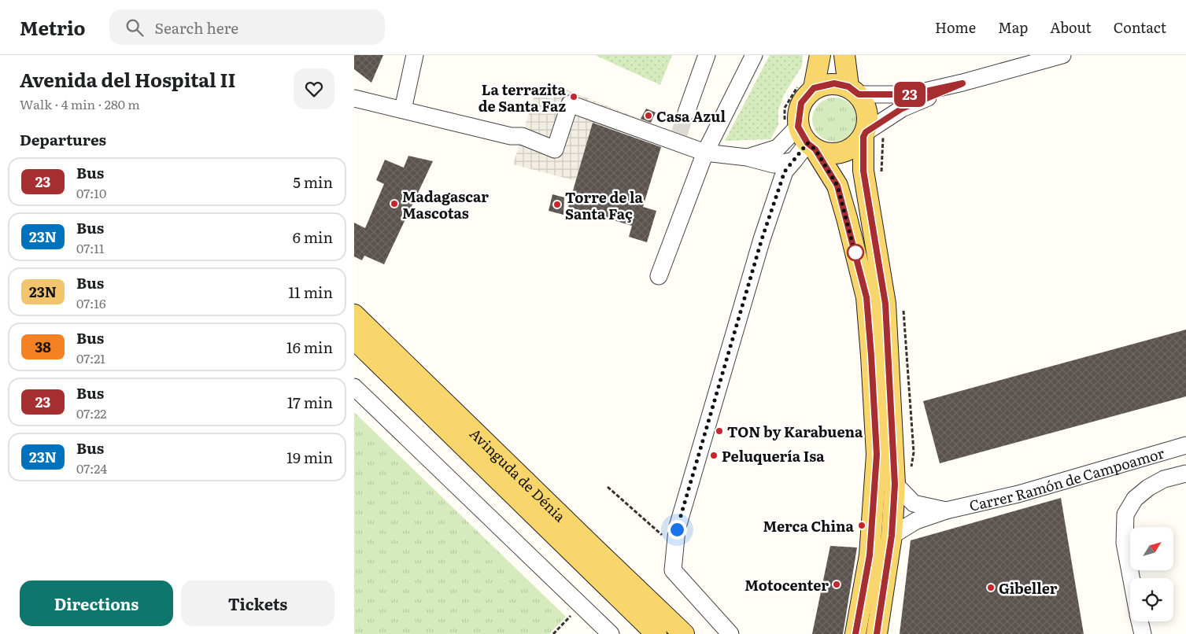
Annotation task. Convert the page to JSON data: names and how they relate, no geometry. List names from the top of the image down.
{
  "streets": {
    "main road": ["Avinguda de Dénia"],
    "street": ["Carrer Ramón de Campoamor"]
  },
  "places": [
    "La terrazita de Santa Faz",
    "Casa Azul",
    "Madagascar Mascotas",
    "Torre de la Santa Faç",
    "TON by Karabuena",
    "Peluquería Isa",
    "Merca China",
    "Motocenter",
    "Gibeller"
  ],
  "lines": ["bus line 23"],
  "north": "top right",
  "page": {
    "header": "Metrio",
    "search": "Search here",
    "nav": [
      "Home",
      "Map",
      "About",
      "Contact"
    ],
    "heading": [
      ["Avenida del Hospital II", "Walk · 4 min · 280 m"],
      "Departures"
    ],
    "on_map": "23",
    "list": [
      {
        "mark": "23",
        "name": "Bus",
        "note": "07:10",
        "value": "5 min"
      },
      {
        "mark": "23N",
        "name": "Bus",
        "note": "07:11",
        "value": "6 min"
      },
      {
        "mark": "23N",
        "name": "Bus",
        "note": "07:16",
        "value": "11 min"
      },
      {
        "mark": "38",
        "name": "Bus",
        "note": "07:21",
        "value": "16 min"
      },
      {
        "mark": "23",
        "name": "Bus",
        "note": "07:22",
        "value": "17 min"
      },
      {
        "mark": "23N",
        "name": "Bus",
        "note": "07:24",
        "value": "19 min"
      }
    ],
    "buttons": ["Directions", "Tickets"]
  }
}
